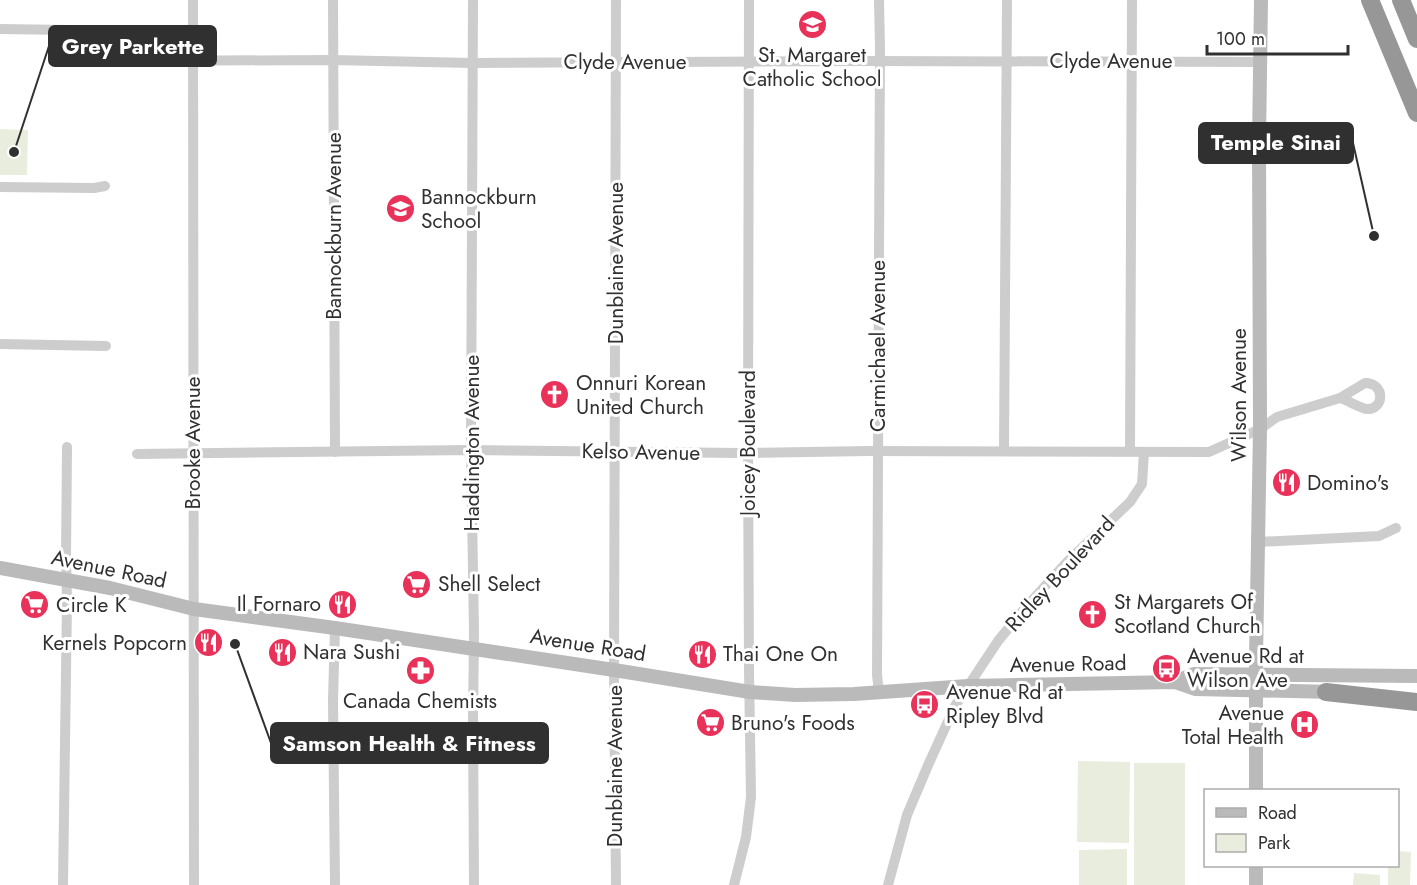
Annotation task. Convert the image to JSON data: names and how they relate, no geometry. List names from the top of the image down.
{
  "streets": {
    "main road": ["Wilson Avenue", "Avenue Road"],
    "street": [
      "Clyde Avenue",
      "Bannockburn Avenue",
      "Dunblaine Avenue",
      "Carmichael Avenue",
      "Brooke Avenue",
      "Haddington Avenue",
      "Joicey Boulevard",
      "Kelso Avenue",
      "Ridley Boulevard"
    ]
  },
  "crossings": [
    ["Clyde Avenue", "Bannockburn Avenue"],
    ["Clyde Avenue", "Dunblaine Avenue"],
    ["Clyde Avenue", "Carmichael Avenue"],
    ["Clyde Avenue", "Wilson Avenue"],
    ["Clyde Avenue", "Brooke Avenue"],
    ["Clyde Avenue", "Haddington Avenue"],
    ["Clyde Avenue", "Joicey Boulevard"],
    ["Bannockburn Avenue", "Kelso Avenue"],
    ["Dunblaine Avenue", "Kelso Avenue"],
    ["Dunblaine Avenue", "Avenue Road"],
    ["Carmichael Avenue", "Kelso Avenue"],
    ["Carmichael Avenue", "Avenue Road"],
    ["Wilson Avenue", "Avenue Road"],
    ["Brooke Avenue", "Kelso Avenue"],
    ["Brooke Avenue", "Avenue Road"],
    ["Haddington Avenue", "Kelso Avenue"],
    ["Haddington Avenue", "Avenue Road"],
    ["Joicey Boulevard", "Kelso Avenue"],
    ["Joicey Boulevard", "Avenue Road"],
    ["Kelso Avenue", "Ridley Boulevard"],
    ["Avenue Road", "Ridley Boulevard"]
  ],
  "places": {
    "school or university": ["St. Margaret Catholic School", "Bannockburn School"],
    "other": ["Grey Parkette", "Temple Sinai", "Samson Health & Fitness"],
    "church": ["Onnuri Korean United Church", "St Margarets Of Scotland Church"],
    "restaurant": [
      "Domino's",
      "Il Fornaro",
      "Kernels Popcorn",
      "Nara Sushi",
      "Thai One On"
    ],
    "supermarket": ["Shell Select", "Circle K", "Bruno's Foods"],
    "bus stop": ["Avenue Rd at Wilson Ave", "Avenue Rd at Ripley Blvd"],
    "pharmacy": ["Canada Chemists"],
    "hospital": ["Avenue Total Health"]
  },
  "legend": ["Road", "Park"],
  "scale_bar": "100 m"
}
